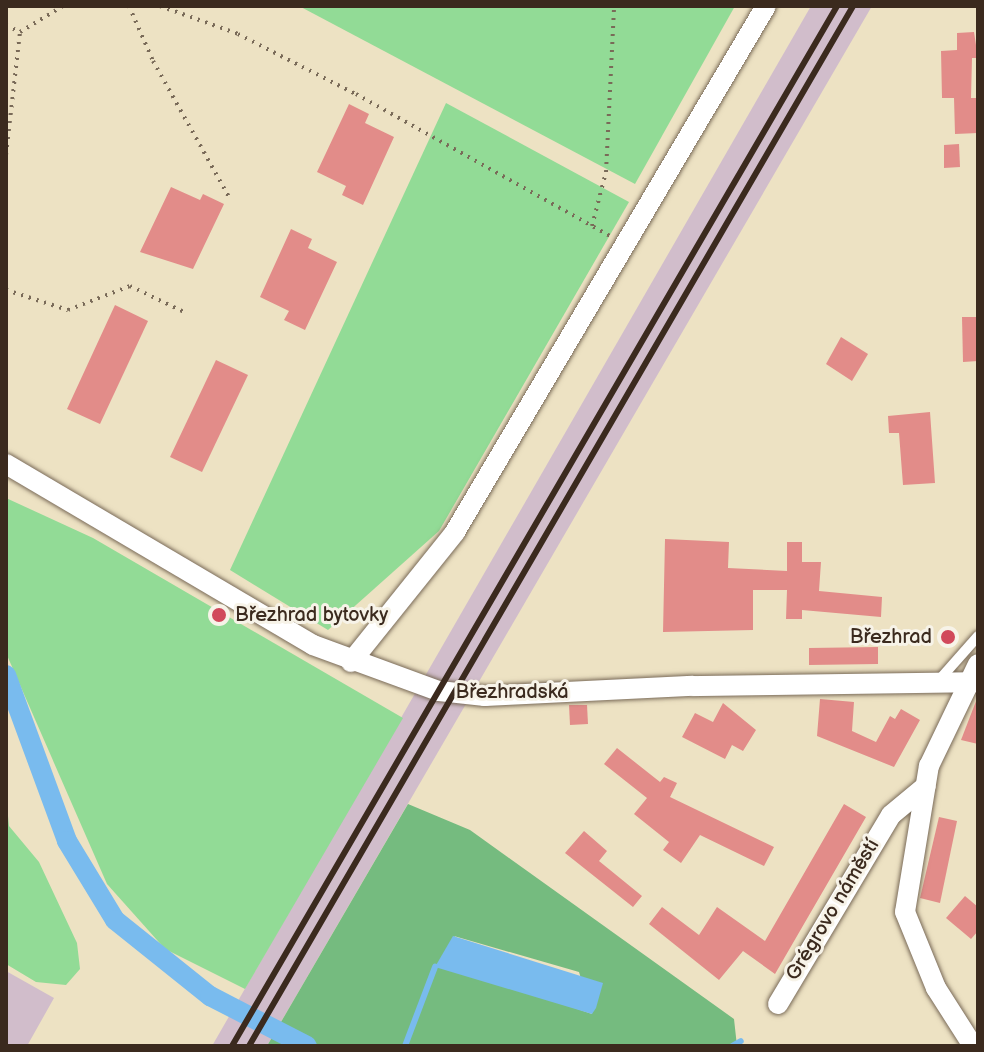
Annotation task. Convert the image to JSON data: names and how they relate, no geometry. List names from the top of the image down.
{
  "streets": {
    "street": ["Březhradská", "Grégrovo náměstí"]
  },
  "places": ["Březhrad bytovky", "Březhrad"]
}
